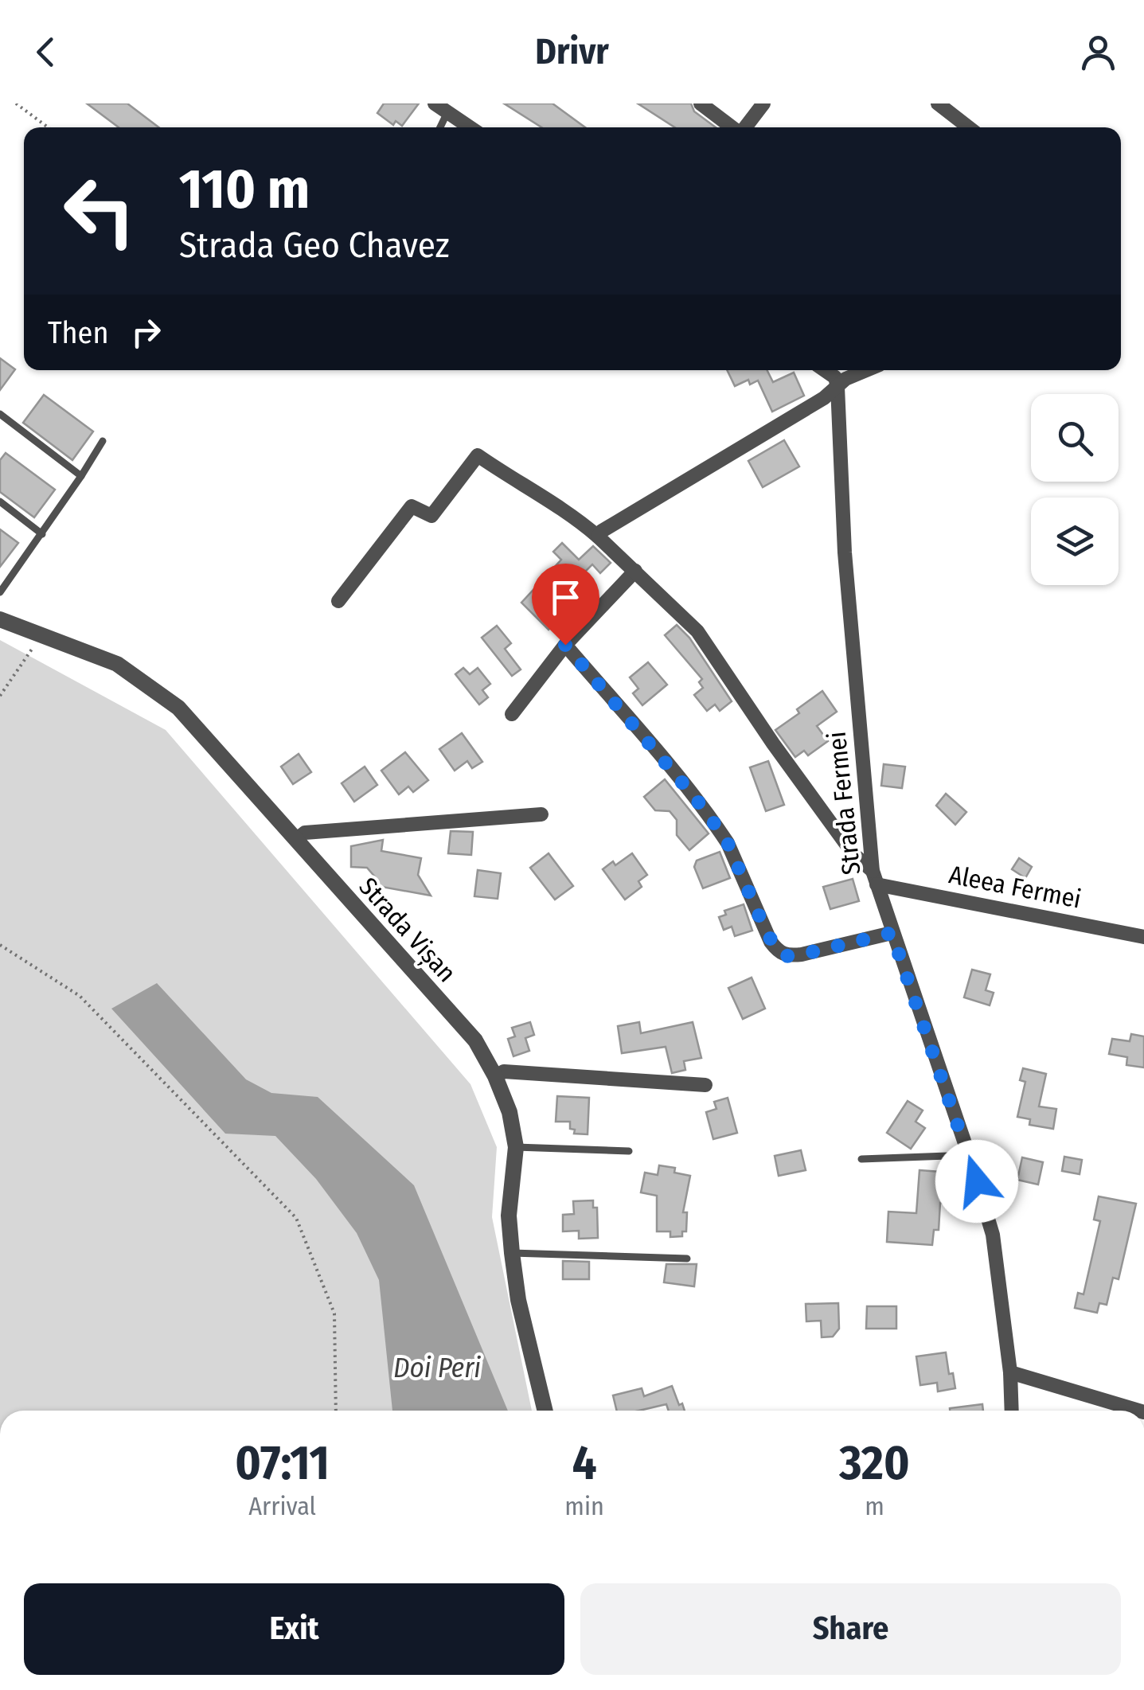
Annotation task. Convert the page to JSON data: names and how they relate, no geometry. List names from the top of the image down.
{
  "streets": {
    "street": ["Strada Fermei", "Aleea Fermei", "Strada Vișan"]
  },
  "crossings": [
    ["Strada Fermei", "Aleea Fermei"]
  ],
  "water": ["Doi Peri"],
  "page": {
    "header": "Drivr",
    "turn": ["110 m", "Strada Geo Chavez"],
    "then": "Then",
    "eta": [
      "07:11",
      "Arrival",
      "4",
      "min",
      "320",
      "m"
    ],
    "buttons": ["Exit", "Share"]
  }
}
